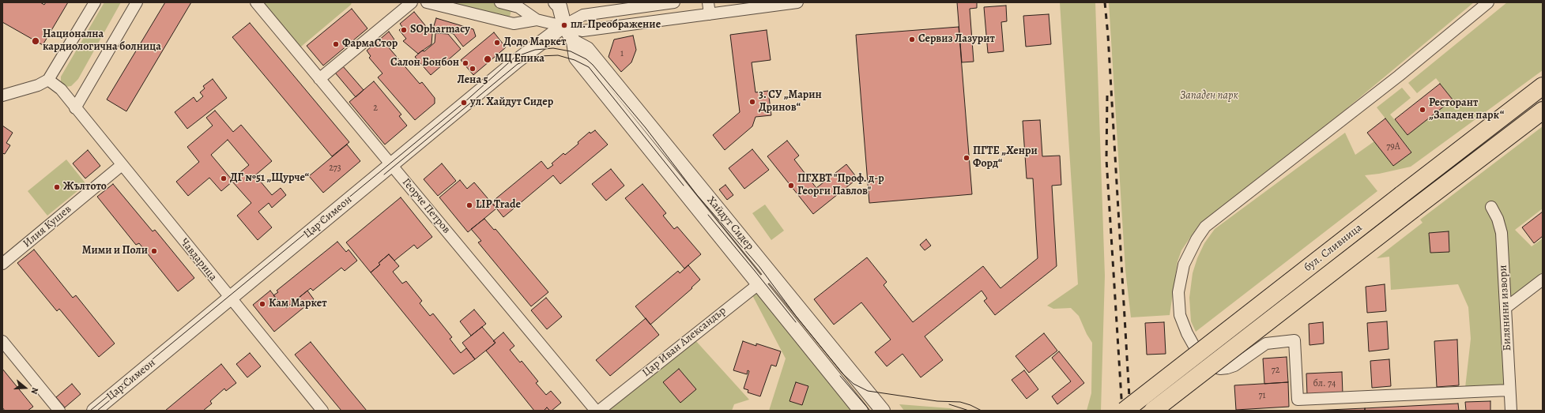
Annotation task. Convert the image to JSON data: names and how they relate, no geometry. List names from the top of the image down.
{
  "streets": {
    "main road": ["бул. Сливница"],
    "street": [
      "Георче Петров",
      "Цар Симеон",
      "Хайдут Сидер",
      "Илия Кушев",
      "Чавдарица",
      "Билянини извори",
      "Цар Иван Александър"
    ]
  },
  "crossings": [
    ["Георче Петров", "Цар Симеон"],
    ["Цар Симеон", "Хайдут Сидер"],
    ["Цар Симеон", "Чавдарица"],
    ["Хайдут Сидер", "Цар Иван Александър"],
    ["Илия Кушев", "Чавдарица"]
  ],
  "parks": ["Западен парк"],
  "places": [
    "пл. Преображение",
    "SOpharmacy",
    "Сервиз Лазурит",
    "Национална кардиологична болница",
    "Додо Маркет",
    "ФармаСтор",
    "МЦ Епика",
    "Салон Бонбон",
    "Лена 5",
    "3. СУ „Марин Дринов“",
    "ул. Хайдут Сидер",
    "Ресторант „Западен парк“",
    "ПГТЕ „Хенри Форд“",
    "ДГ №51 „Щурче“",
    "ПГХВТ \"Проф. д-р Георги Павлов\"",
    "Жълтото",
    "LIP Trade",
    "Мими и Поли",
    "Кам Маркет"
  ],
  "house_numbers": [
    "1",
    "2",
    "79А",
    "273",
    "72",
    "бл. 74",
    "71"
  ],
  "north": "right"
}
